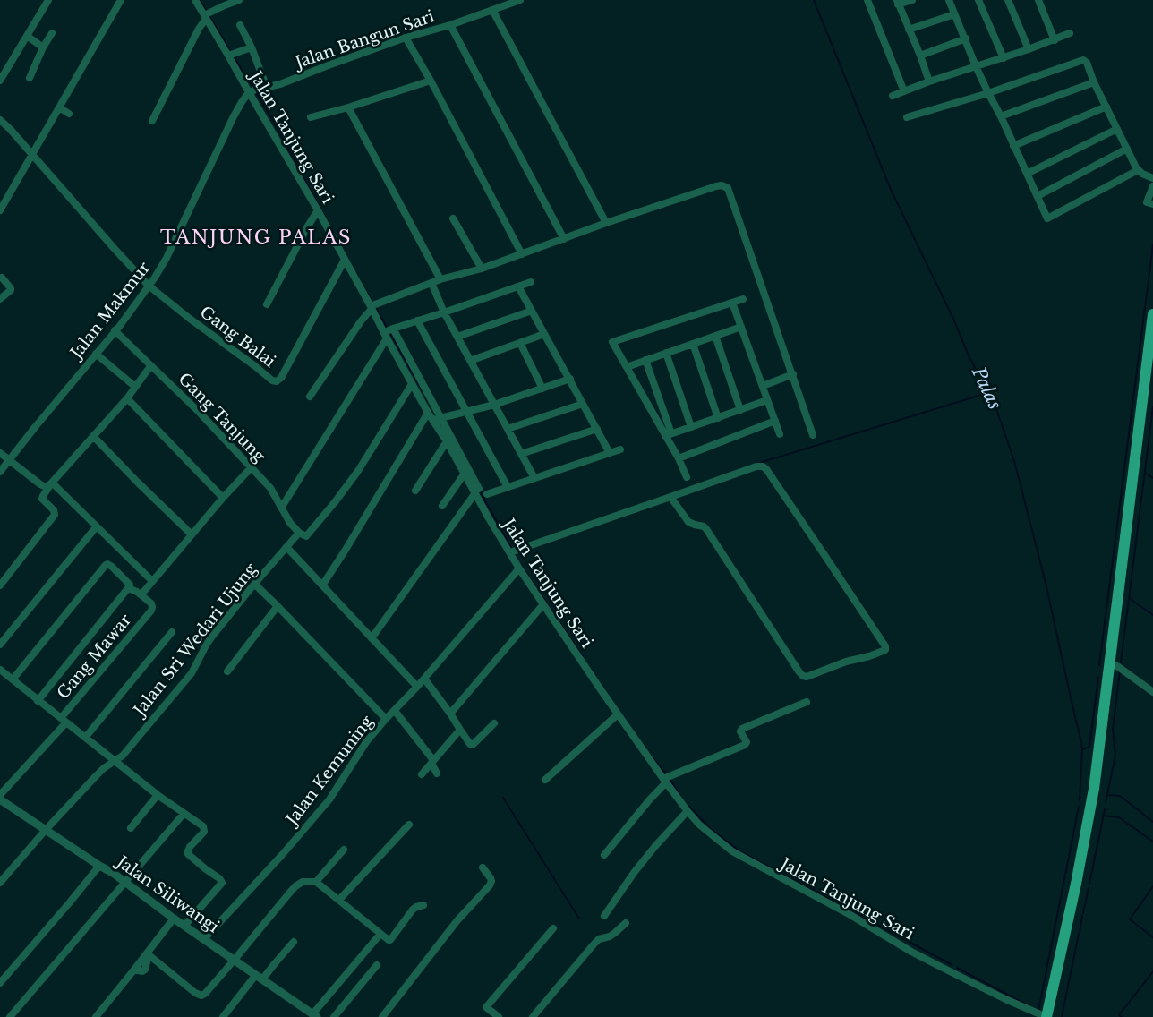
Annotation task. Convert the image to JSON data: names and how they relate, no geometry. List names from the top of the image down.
{
  "streets": {
    "street": [
      "Jalan Bangun Sari",
      "Jalan Tanjung Sari",
      "Jalan Makmur",
      "Gang Balai",
      "Gang Tanjung",
      "Jalan Sri Wedari Ujung",
      "Gang Mawar",
      "Jalan Kemuning",
      "Jalan Siliwangi"
    ]
  },
  "crossings": [
    ["Jalan Bangun Sari", "Jalan Tanjung Sari"],
    ["Jalan Bangun Sari", "Jalan Makmur"],
    ["Jalan Tanjung Sari", "Jalan Makmur"],
    ["Jalan Tanjung Sari", "Gang Balai"],
    ["Jalan Tanjung Sari", "Jalan Kemuning"],
    ["Jalan Makmur", "Gang Balai"],
    ["Jalan Makmur", "Gang Tanjung"],
    ["Gang Tanjung", "Jalan Sri Wedari Ujung"],
    ["Jalan Sri Wedari Ujung", "Jalan Siliwangi"],
    ["Jalan Kemuning", "Jalan Siliwangi"]
  ],
  "districts": ["TANJUNG PALAS"],
  "water": ["Palas"]
}
